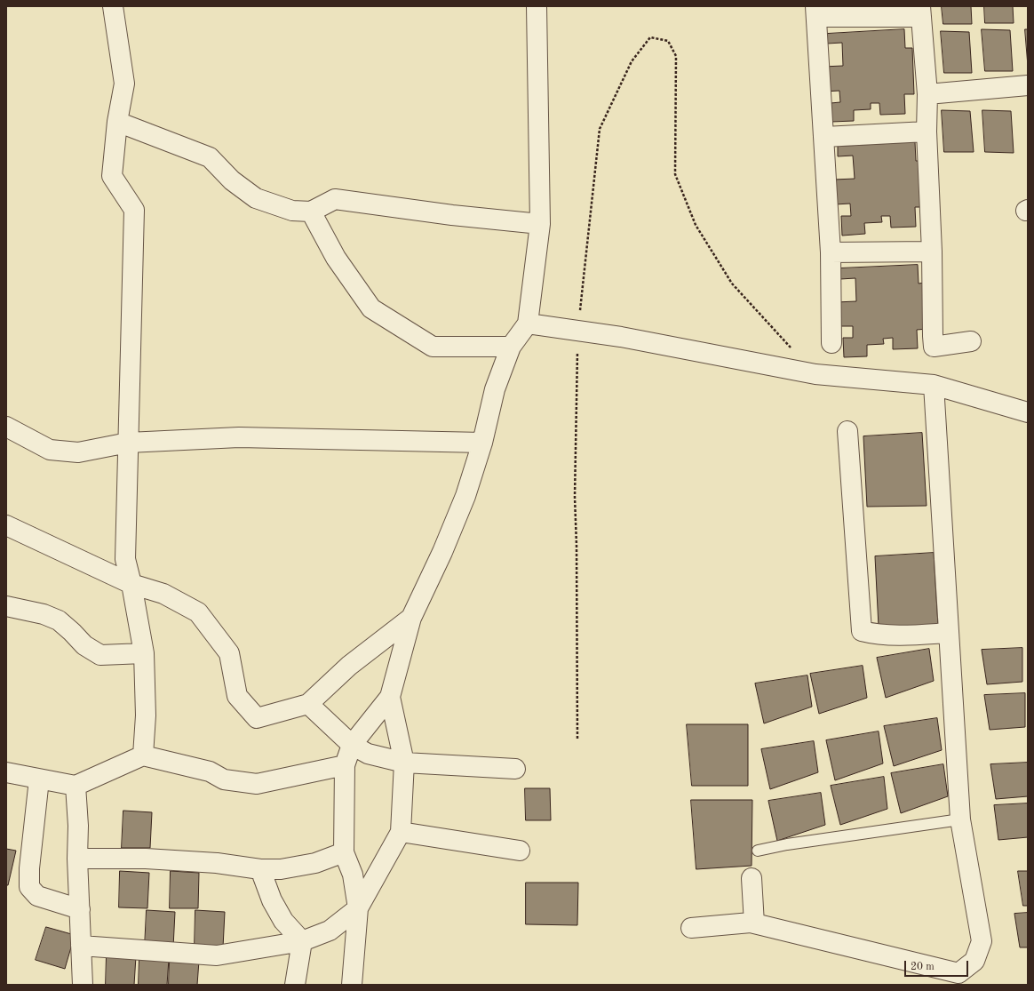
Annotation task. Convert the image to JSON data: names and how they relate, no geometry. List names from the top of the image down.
{
  "scale_bar": "20 m"
}
